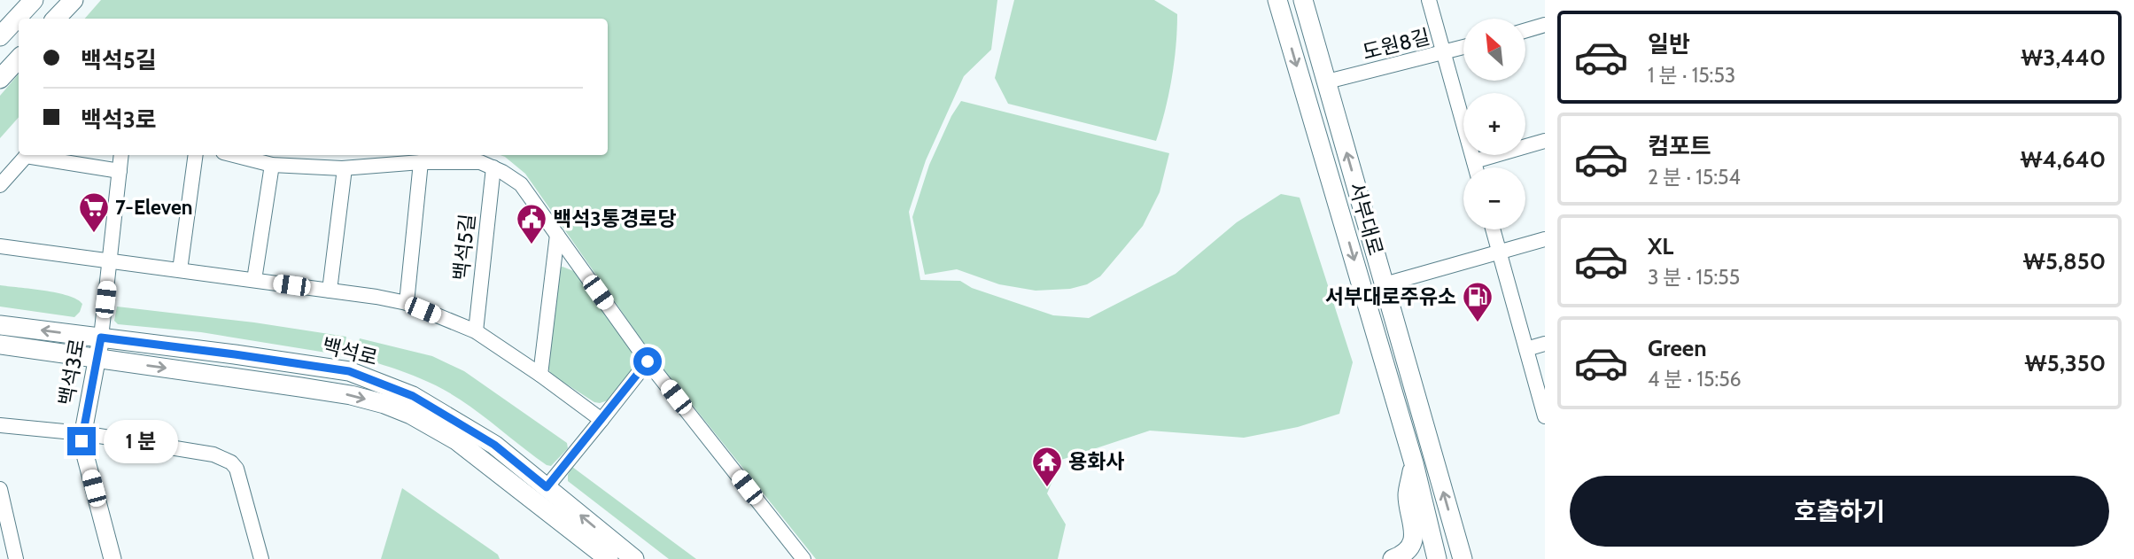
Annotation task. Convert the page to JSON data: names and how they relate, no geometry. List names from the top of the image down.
{
  "streets": {
    "main road": ["서부대로", "백석로"],
    "street": ["도원8길", "백석5길", "백석3로"]
  },
  "crossings": [
    ["도원8길", "서부대로"],
    ["백석로", "백석3로"]
  ],
  "places": {
    "supermarket": ["7-Eleven"],
    "public building": ["백석3통경로당"],
    "fuel station": ["서부대로주유소"],
    "temple": ["용화사"]
  },
  "north": "top left",
  "page": {
    "list": [
      {
        "name": "일반",
        "note": "1 분 · 15:53",
        "value": "₩3,440"
      },
      {
        "name": "컴포트",
        "note": "2 분 · 15:54",
        "value": "₩4,640"
      },
      {
        "name": "XL",
        "note": "3 분 · 15:55",
        "value": "₩5,850"
      },
      {
        "name": "Green",
        "note": "4 분 · 15:56",
        "value": "₩5,350"
      }
    ],
    "map_buttons": ["+", "−"],
    "banner": ["백석5길", "백석3로"],
    "bubble": "1 분",
    "buttons": "호출하기"
  }
}
